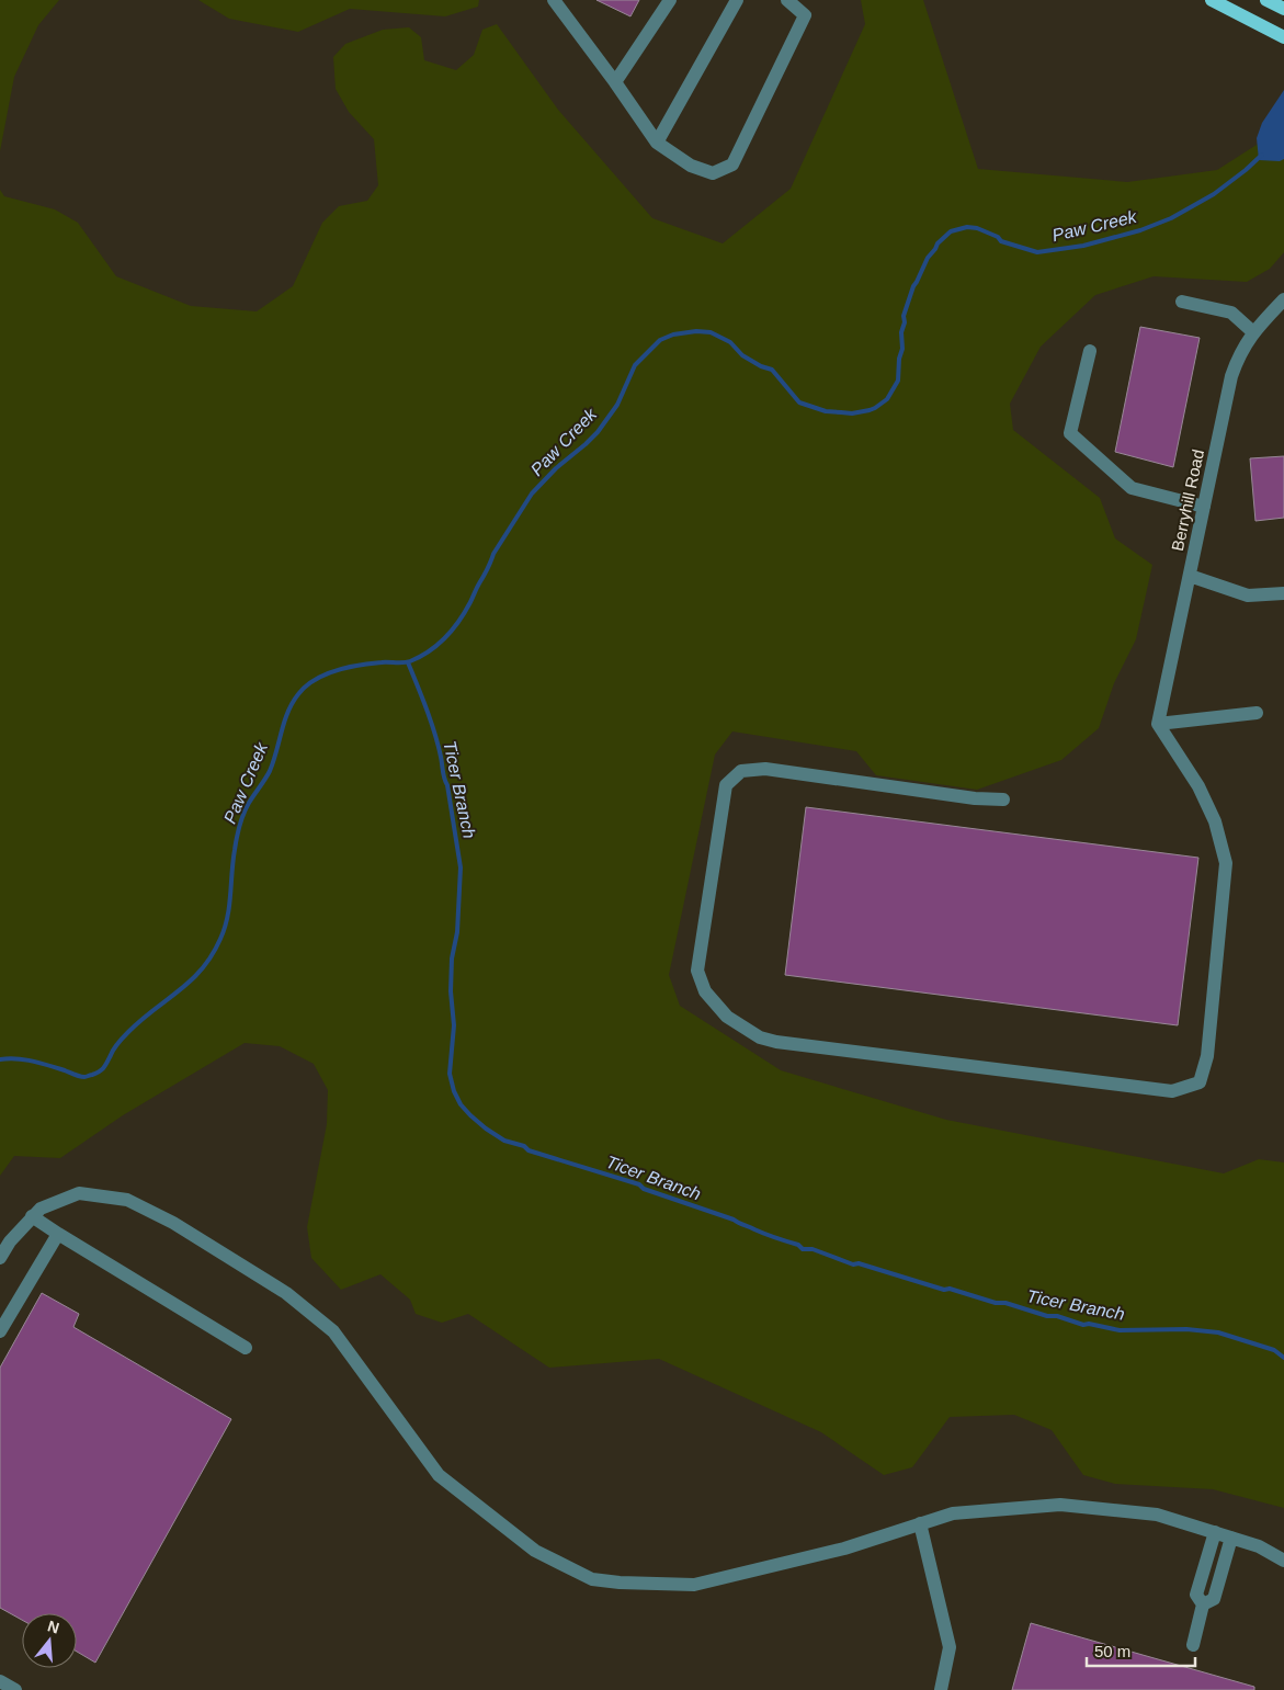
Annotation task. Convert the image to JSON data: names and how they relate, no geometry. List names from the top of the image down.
{
  "streets": {
    "street": ["Berryhill Road"]
  },
  "water": ["Paw Creek", "Ticer Branch"],
  "scale_bar": "50 m",
  "north": "top"
}
